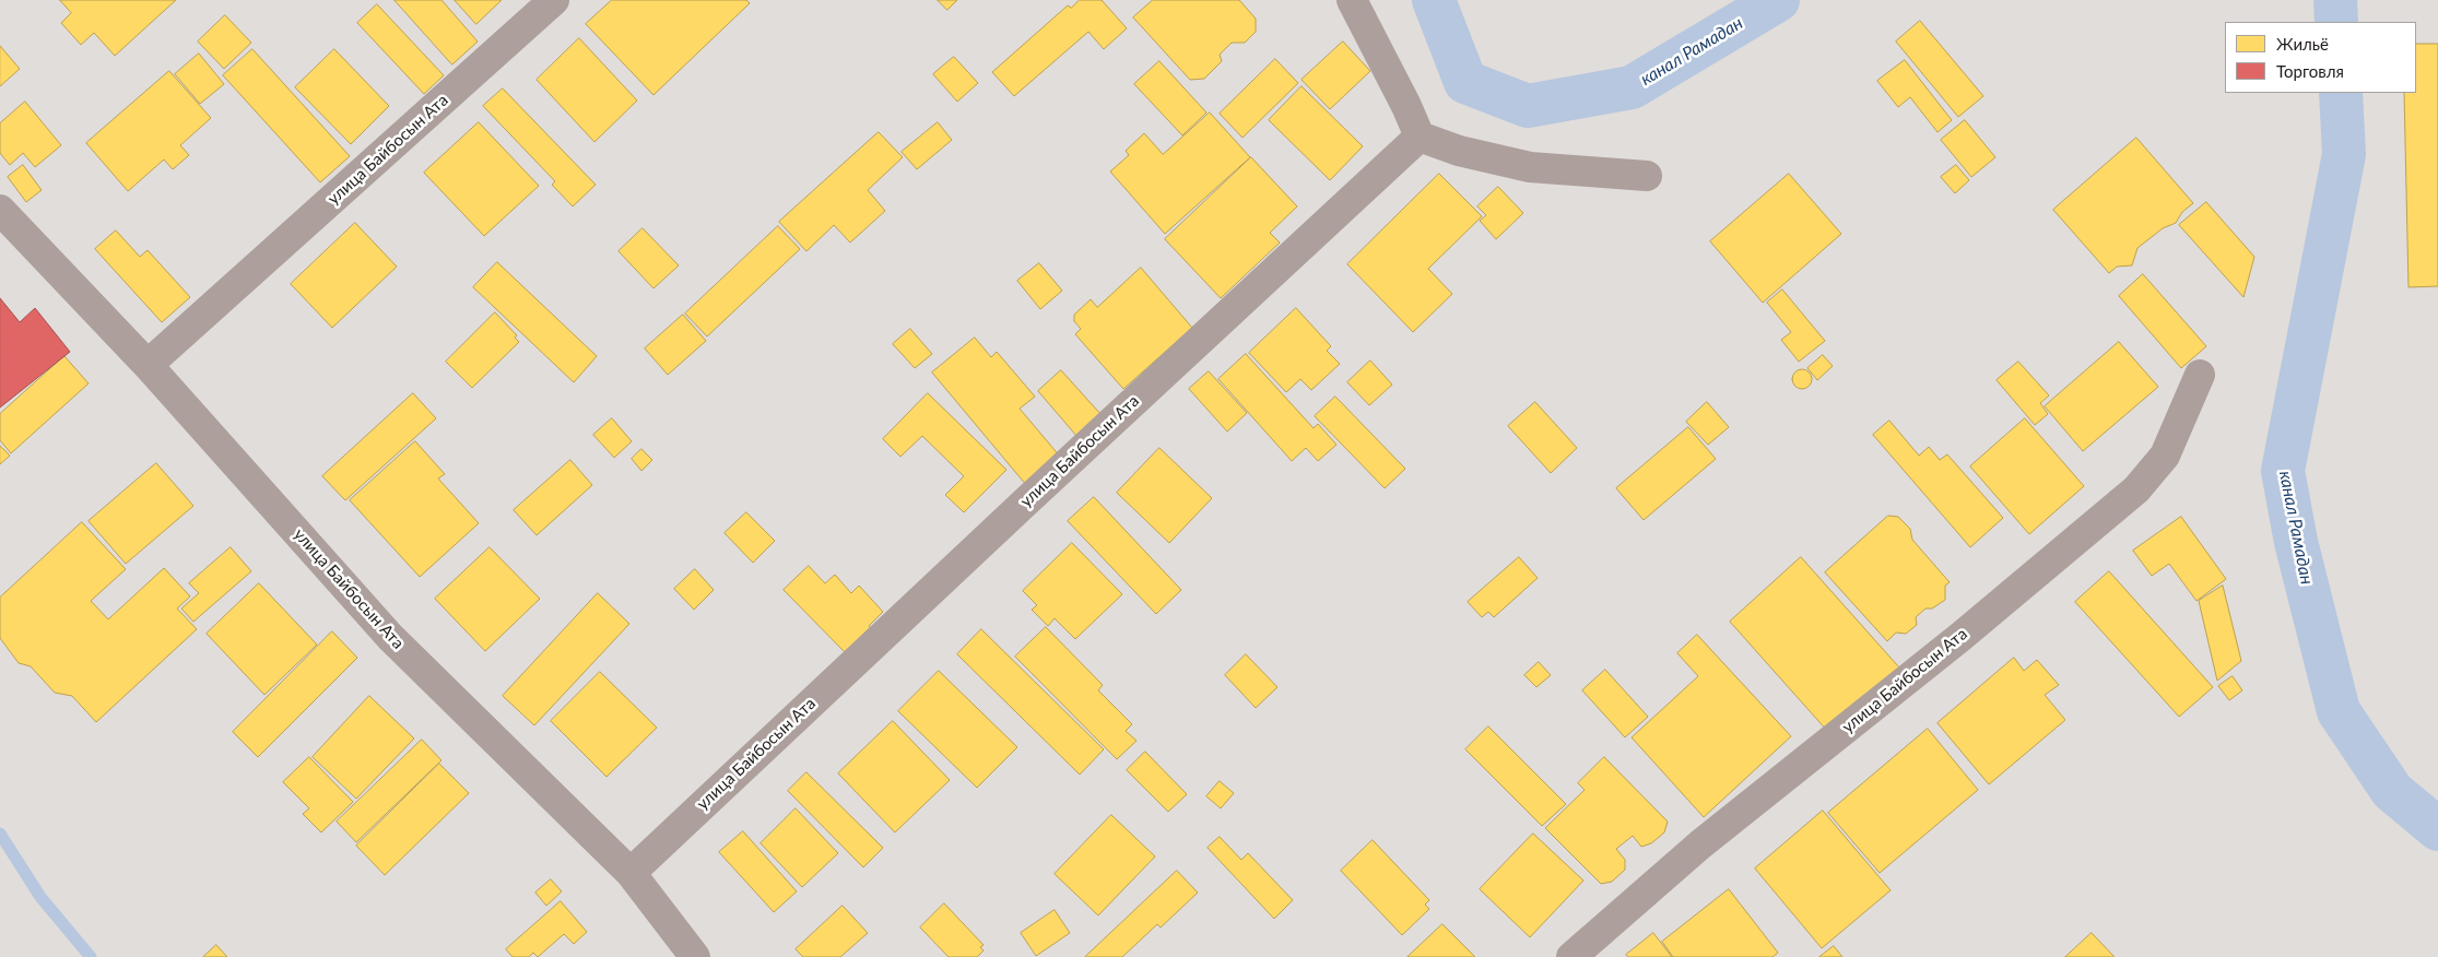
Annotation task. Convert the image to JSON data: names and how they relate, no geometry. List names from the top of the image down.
{
  "streets": {
    "street": ["улица Байбосын Ата"]
  },
  "water": ["канал Рамадан"],
  "legend": ["Жильё", "Торговля"]
}
